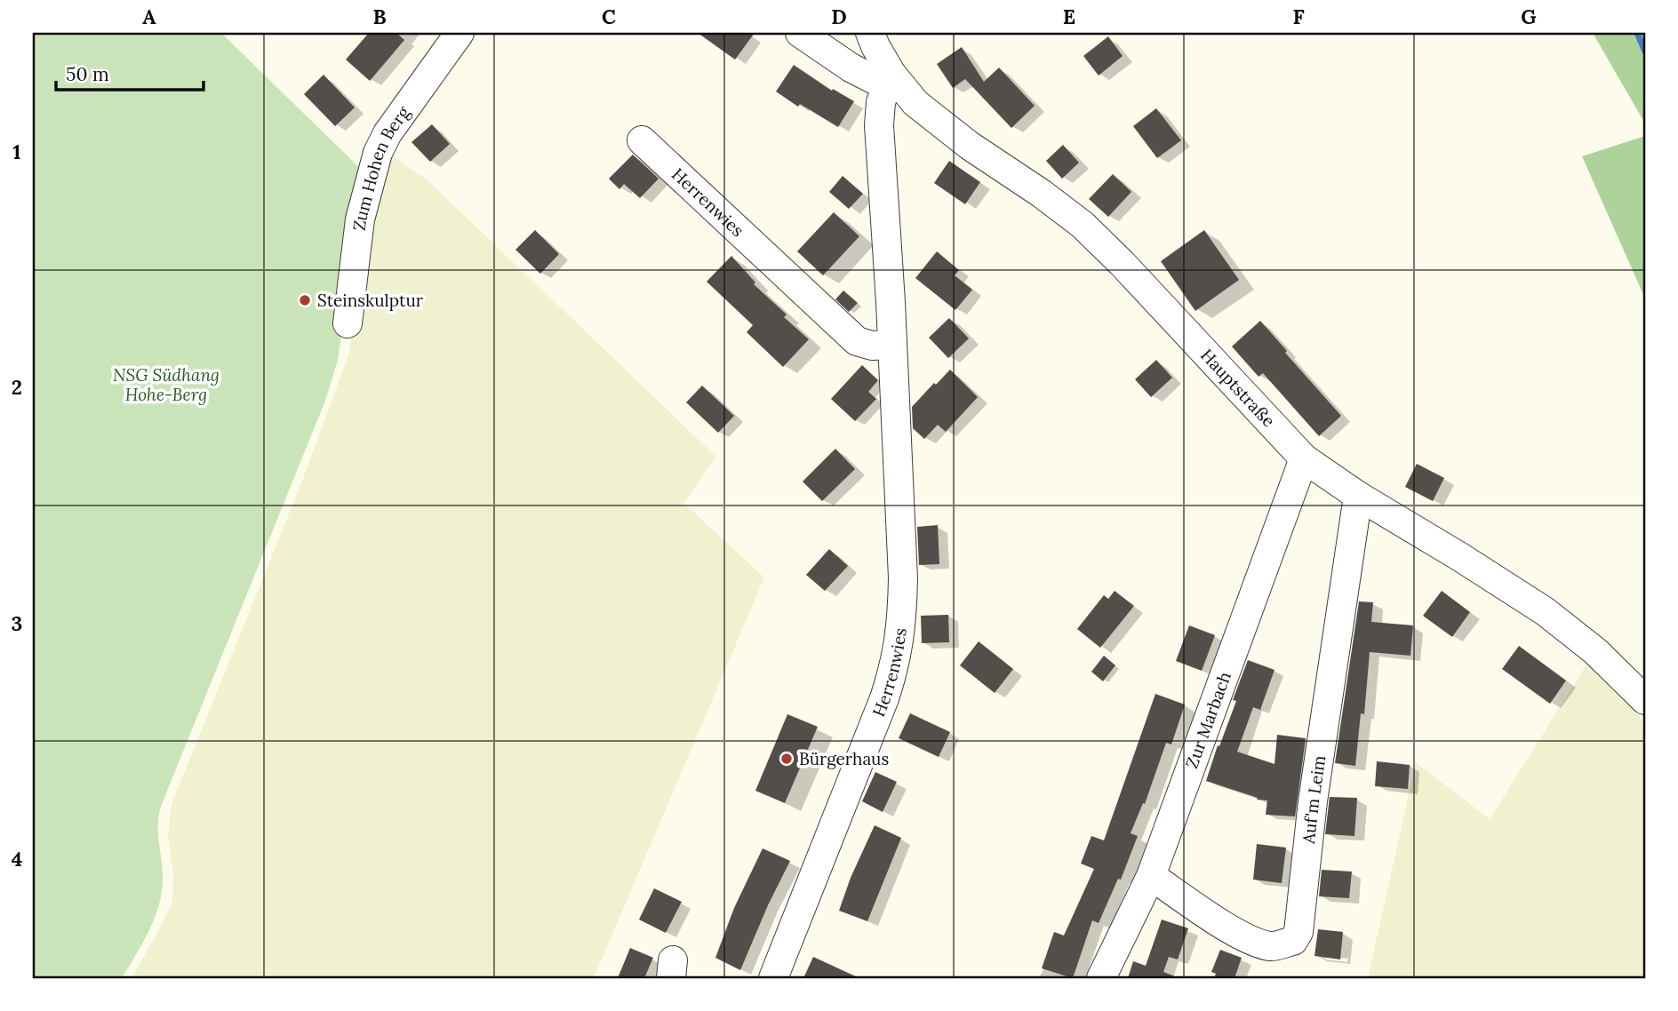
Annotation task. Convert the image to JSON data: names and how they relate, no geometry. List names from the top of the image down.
{
  "streets": {
    "street": [
      "Zum Hohen Berg",
      "Herrenwies",
      "Hauptstraße",
      "Zur Marbach",
      "Auf'm Leim"
    ]
  },
  "crossings": [
    ["Herrenwies", "Hauptstraße"],
    ["Hauptstraße", "Zur Marbach"],
    ["Hauptstraße", "Auf'm Leim"],
    ["Zur Marbach", "Auf'm Leim"]
  ],
  "parks": ["NSG Südhang Hohe-Berg"],
  "places": ["Steinskulptur", "Bürgerhaus"],
  "scale_bar": "50 m",
  "grid": {
    "columns": [
      "A",
      "B",
      "C",
      "D",
      "E",
      "F",
      "G"
    ],
    "rows": [
      "1",
      "2",
      "3",
      "4"
    ]
  }
}
